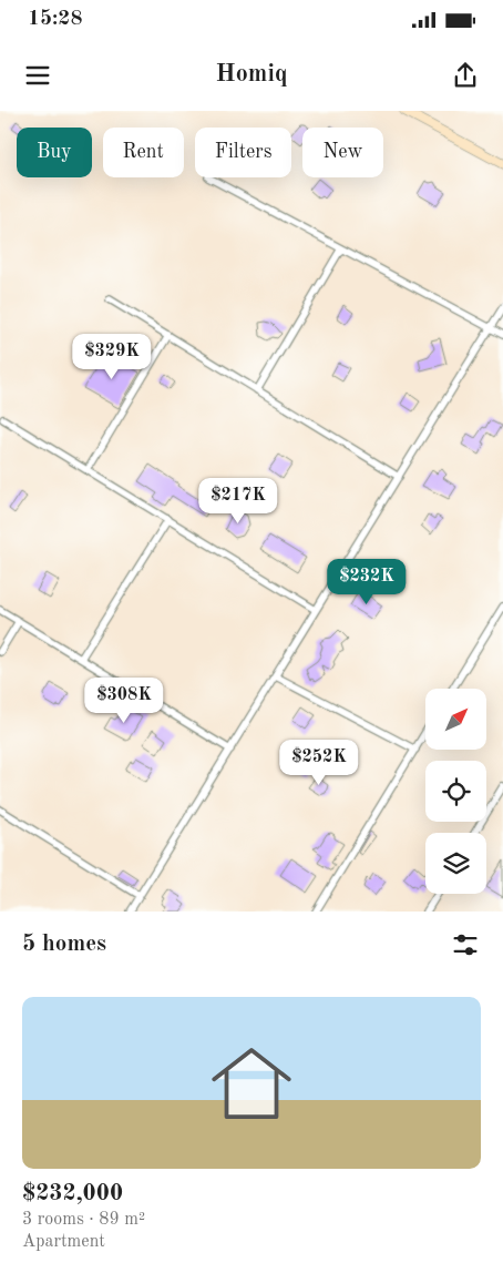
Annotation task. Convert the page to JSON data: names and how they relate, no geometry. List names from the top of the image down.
{
  "north": "top right",
  "page": {
    "status": "15:28",
    "header": "Homiq",
    "chip": [
      "Buy",
      "Rent",
      "Filters",
      "New"
    ],
    "price": [
      "$329K",
      "$217K",
      "$232K",
      "$308K",
      "$252K"
    ],
    "heading": "5 homes",
    "list": [
      {
        "name": "$232,000",
        "note": "3 rooms · 89 m² · Apartment"
      }
    ]
  }
}
